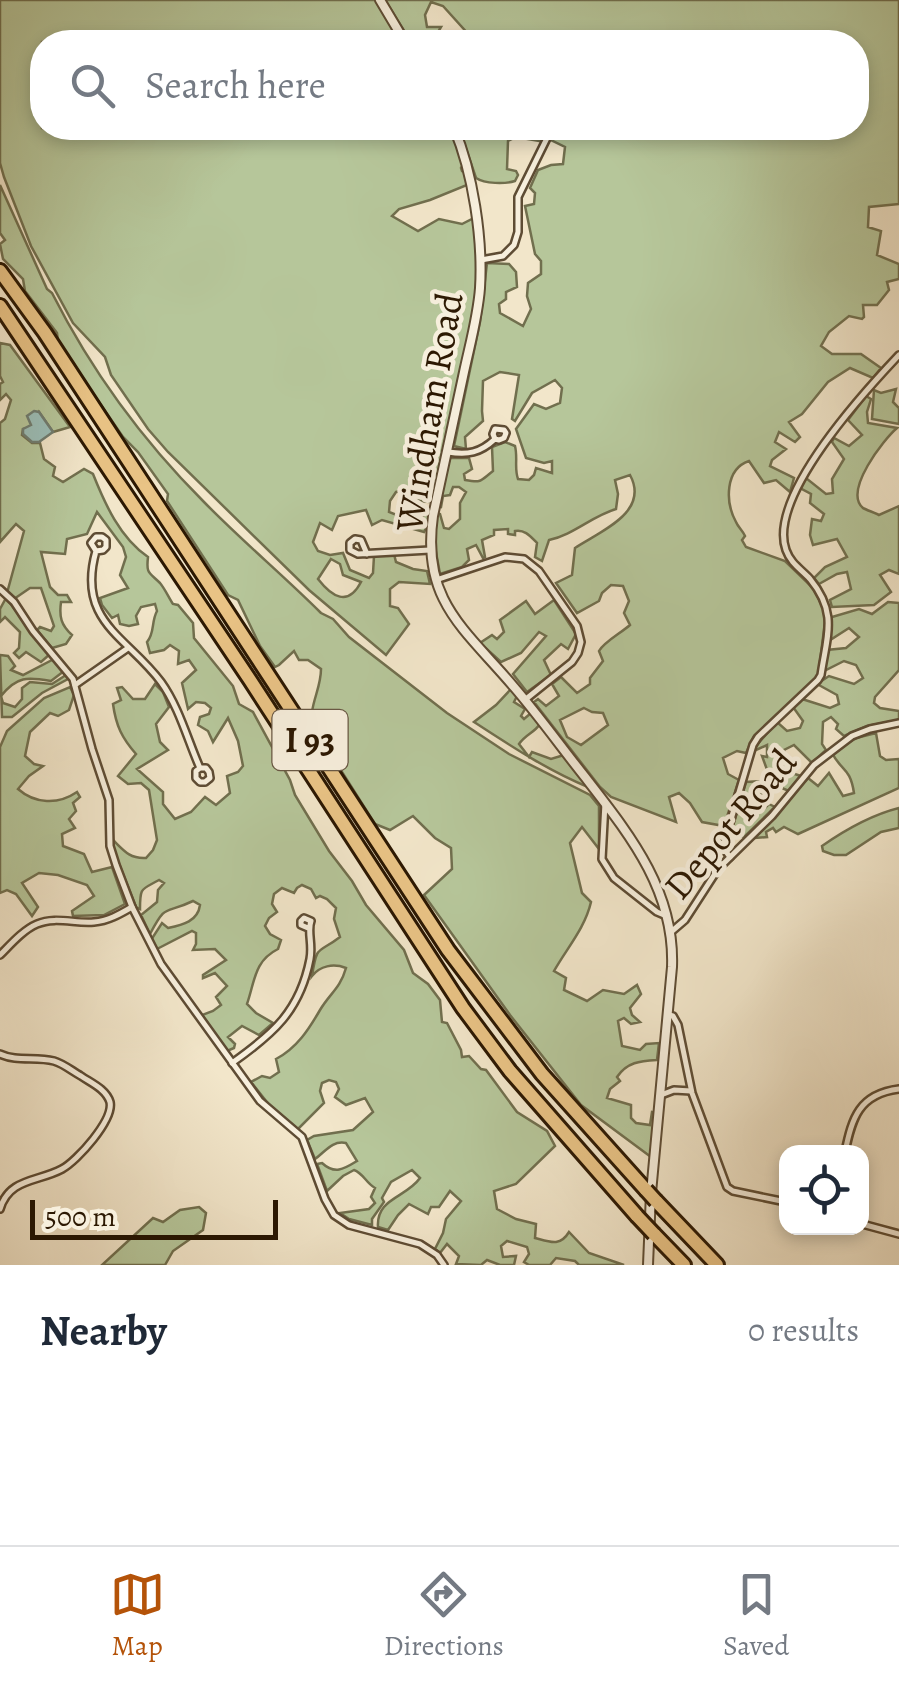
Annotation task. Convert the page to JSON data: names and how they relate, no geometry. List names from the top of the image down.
{
  "streets": {
    "highway": ["I 93"],
    "street": ["Windham Road", "Depot Road"]
  },
  "crossings": [
    ["Windham Road", "Depot Road"]
  ],
  "scale_bar": "500 m",
  "page": {
    "search": "Search here",
    "scale": "500 m",
    "heading": ["Nearby", "0 results"],
    "nav": ["Map", "Directions", "Saved"]
  }
}
